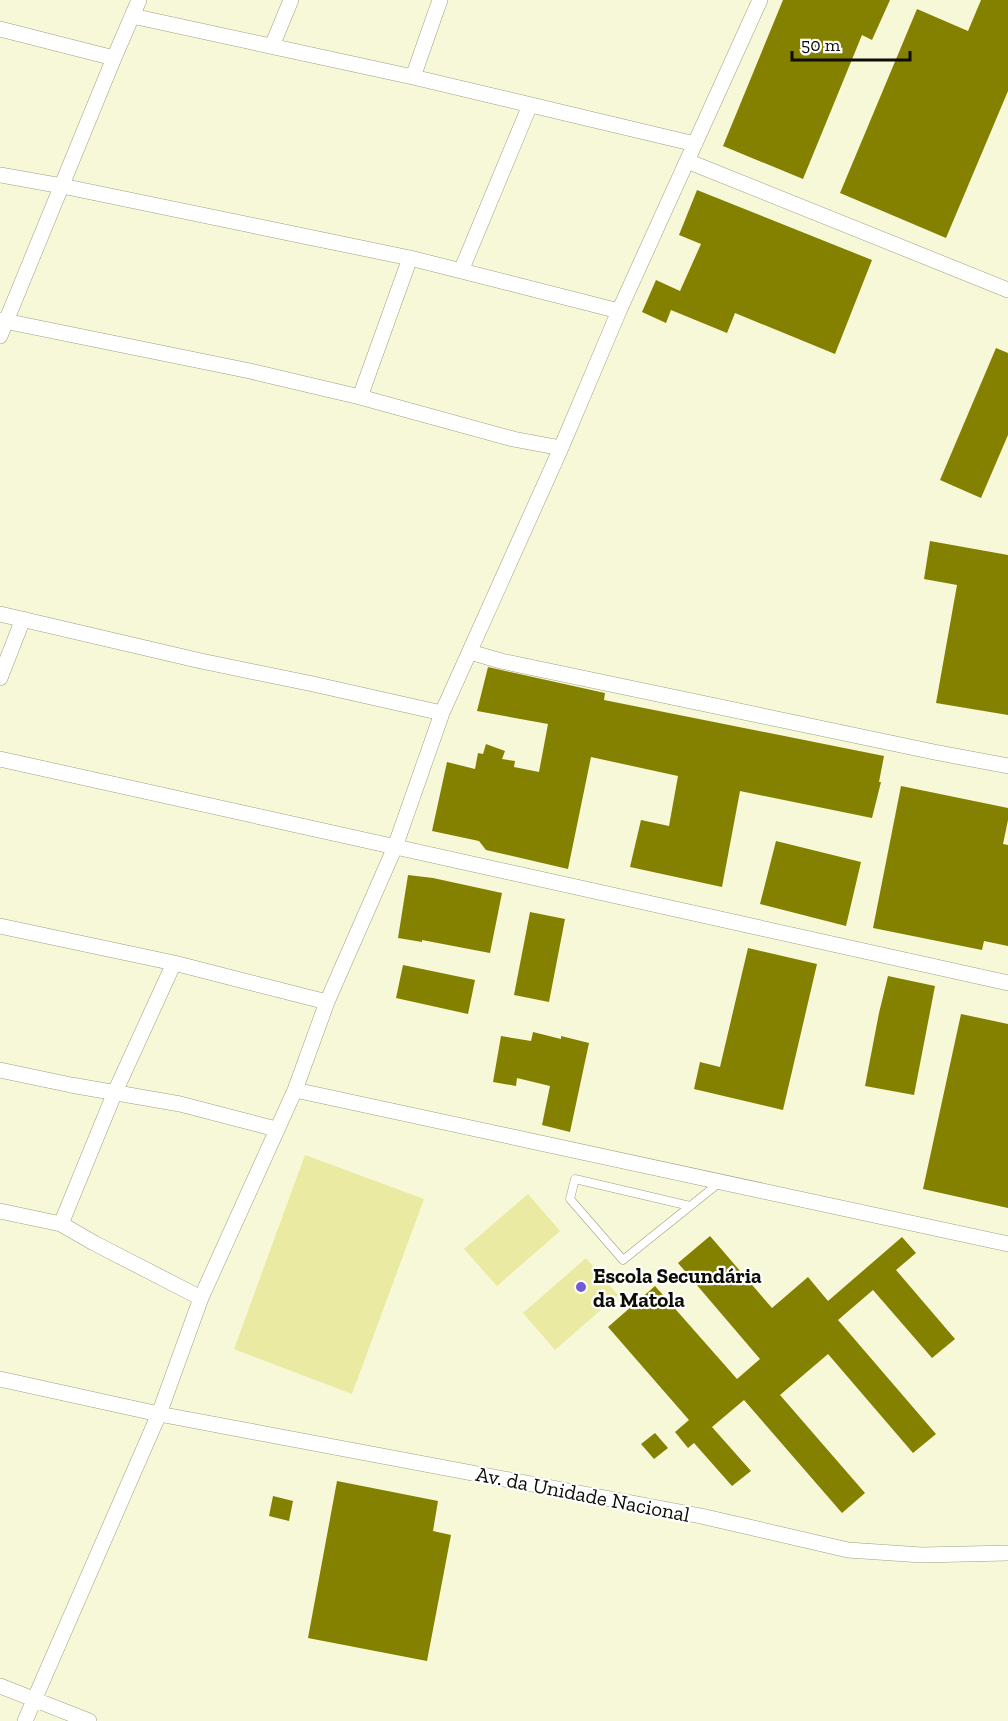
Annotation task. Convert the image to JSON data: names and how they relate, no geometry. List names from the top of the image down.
{
  "streets": {
    "street": ["Av. da Unidade Nacional"]
  },
  "places": ["Escola Secundária da Matola"],
  "scale_bar": "50 m"
}
